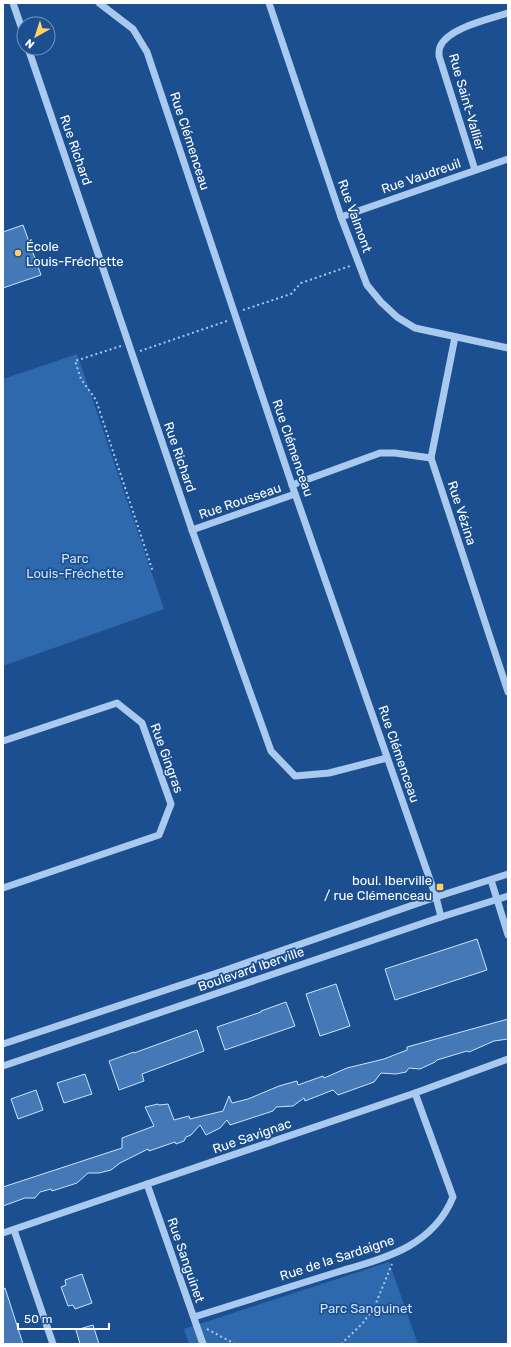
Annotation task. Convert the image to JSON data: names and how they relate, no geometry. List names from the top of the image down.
{
  "streets": {
    "street": [
      "Rue Saint-Vallier",
      "Rue Clémenceau",
      "Rue Richard",
      "Rue Vaudreuil",
      "Rue Valmont",
      "Rue Rousseau",
      "Rue Vézina",
      "Rue Gingras",
      "Boulevard Iberville",
      "Rue Savignac",
      "Rue de la Sardaigne",
      "Rue Sanguinet"
    ]
  },
  "crossings": [
    ["Rue Saint-Vallier", "Rue Vaudreuil"],
    ["Rue Clémenceau", "Rue Richard"],
    ["Rue Clémenceau", "Rue Rousseau"],
    ["Rue Clémenceau", "Boulevard Iberville"],
    ["Rue Richard", "Rue Rousseau"],
    ["Rue Vaudreuil", "Rue Valmont"],
    ["Rue Valmont", "Rue Vézina"],
    ["Rue Rousseau", "Rue Vézina"],
    ["Rue Savignac", "Rue de la Sardaigne"],
    ["Rue Savignac", "Rue Sanguinet"],
    ["Rue de la Sardaigne", "Rue Sanguinet"]
  ],
  "parks": ["Parc Louis-Fréchette", "Parc Sanguinet"],
  "places": {
    "other": ["École Louis-Fréchette"],
    "transit": ["boul. Iberville / rue Clémenceau"]
  },
  "scale_bar": "50 m",
  "north": "bottom left"
}
